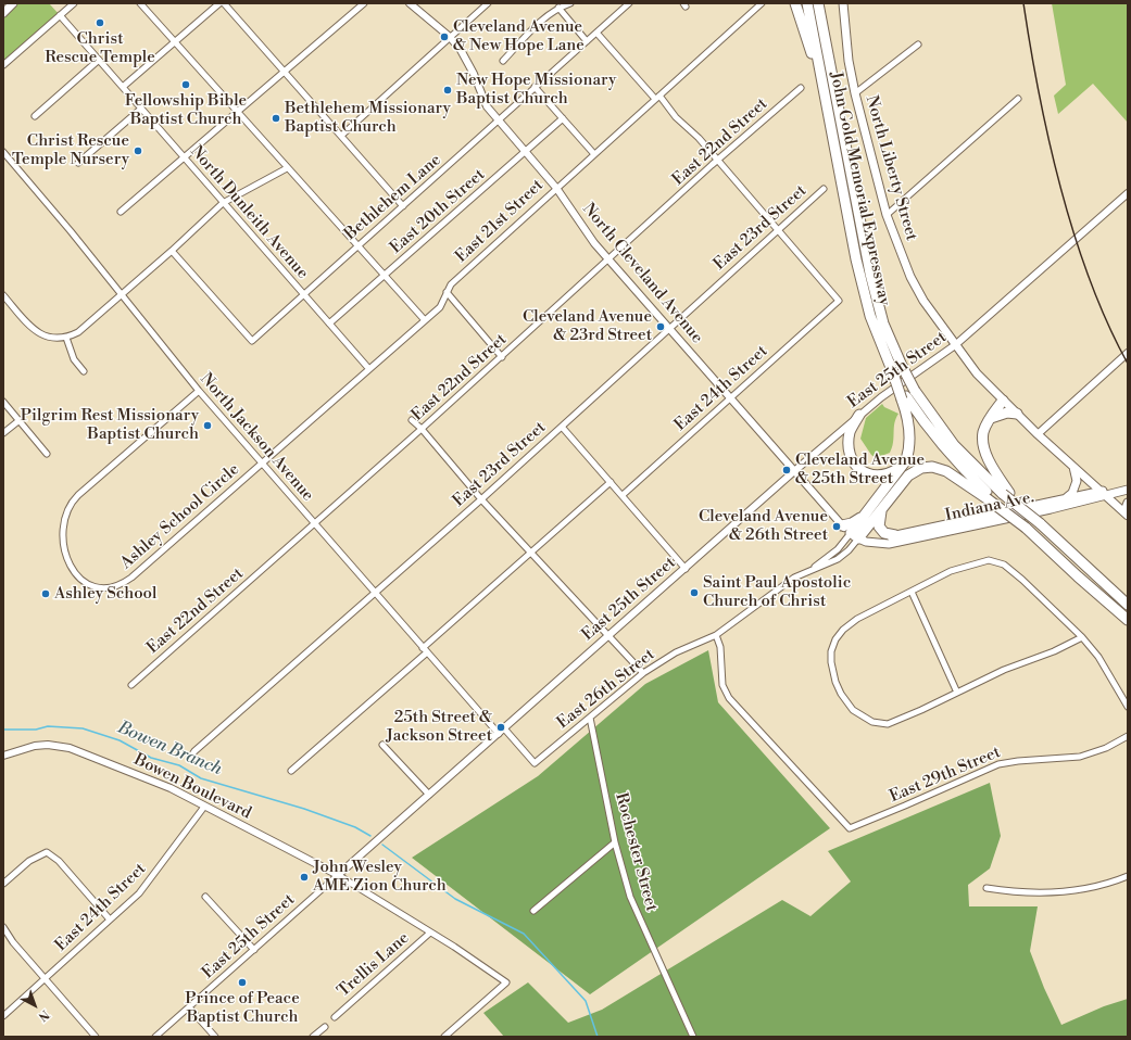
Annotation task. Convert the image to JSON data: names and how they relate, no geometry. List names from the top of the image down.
{
  "streets": {
    "highway": ["John Gold Memorial Expressway"],
    "main road": ["North Liberty Street", "Indiana Ave."],
    "street": [
      "East 22nd Street",
      "Bethlehem Lane",
      "East 20th Street",
      "North Dunleith Avenue",
      "East 21st Street",
      "East 23rd Street",
      "North Cleveland Avenue",
      "East 25th Street",
      "East 24th Street",
      "North Jackson Avenue",
      "Ashley School Circle",
      "East 26th Street",
      "East 29th Street",
      "Bowen Boulevard",
      "Rochester Street",
      "Trellis Lane"
    ]
  },
  "crossings": [
    ["East 22nd Street", "North Cleveland Avenue"],
    ["East 22nd Street", "North Jackson Avenue"],
    ["North Liberty Street", "East 25th Street"],
    ["North Liberty Street", "Indiana Ave."],
    ["Bethlehem Lane", "North Dunleith Avenue"],
    ["Bethlehem Lane", "North Cleveland Avenue"],
    ["East 20th Street", "North Dunleith Avenue"],
    ["East 20th Street", "North Cleveland Avenue"],
    ["North Dunleith Avenue", "East 21st Street"],
    ["East 21st Street", "North Cleveland Avenue"],
    ["East 21st Street", "North Jackson Avenue"],
    ["East 21st Street", "Ashley School Circle"],
    ["East 23rd Street", "North Cleveland Avenue"],
    ["East 23rd Street", "East 24th Street"],
    ["East 23rd Street", "North Jackson Avenue"],
    ["North Cleveland Avenue", "East 25th Street"],
    ["North Cleveland Avenue", "East 24th Street"],
    ["North Cleveland Avenue", "Indiana Ave."],
    ["East 25th Street", "North Jackson Avenue"],
    ["East 25th Street", "East 26th Street"],
    ["East 25th Street", "Bowen Boulevard"],
    ["East 24th Street", "Bowen Boulevard"],
    ["North Jackson Avenue", "Ashley School Circle"],
    ["East 26th Street", "East 29th Street"],
    ["East 26th Street", "Rochester Street"]
  ],
  "water": ["Bowen Branch"],
  "places": [
    "Christ Rescue Temple",
    "Cleveland Avenue & New Hope Lane",
    "Fellowship Bible Baptist Church",
    "New Hope Missionary Baptist Church",
    "Bethlehem Missionary Baptist Church",
    "Christ Rescue Temple Nursery",
    "Cleveland Avenue & 23rd Street",
    "Pilgrim Rest Missionary Baptist Church",
    "Cleveland Avenue & 25th Street",
    "Cleveland Avenue & 26th Street",
    "Saint Paul Apostolic Church of Christ",
    "Ashley School",
    "25th Street & Jackson Street",
    "John Wesley AME Zion Church",
    "Prince of Peace Baptist Church"
  ],
  "north": "bottom right"
}
